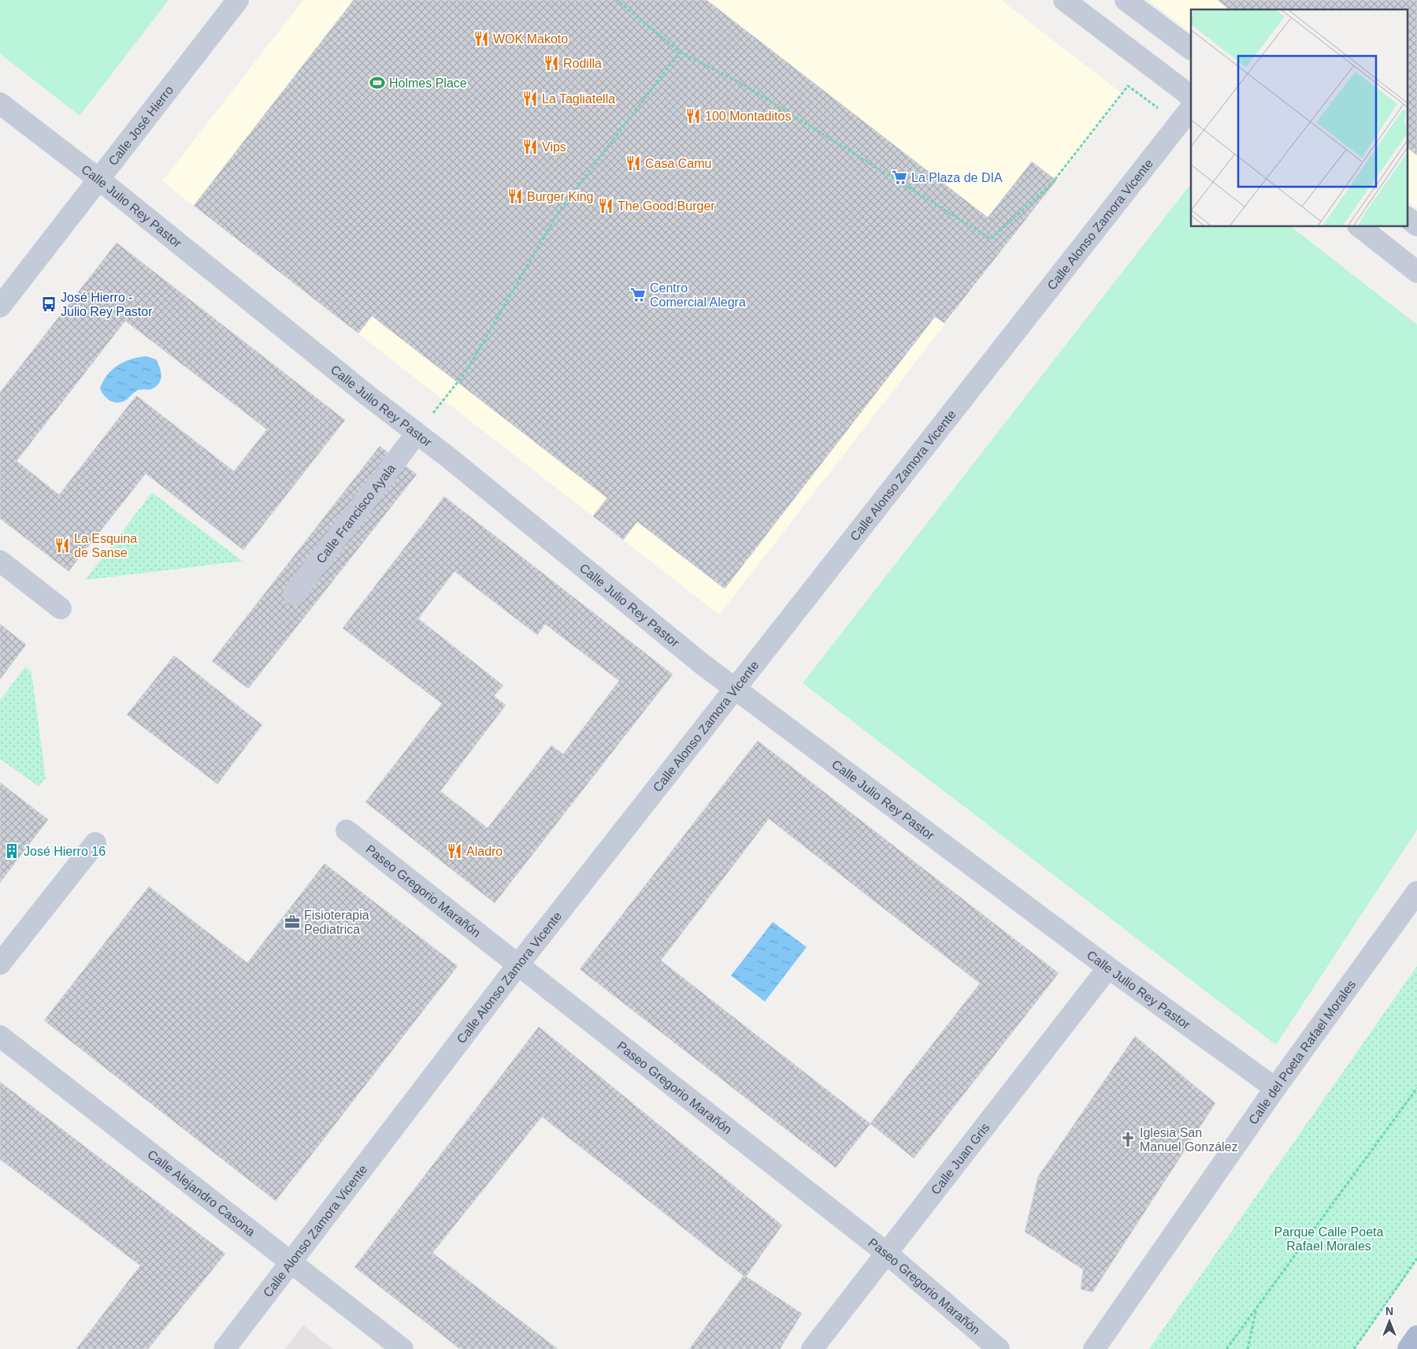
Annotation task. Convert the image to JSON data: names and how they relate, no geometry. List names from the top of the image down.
{
  "streets": {
    "street": [
      "Calle José Hierro",
      "Calle Julio Rey Pastor",
      "Calle Alonso Zamora Vicente",
      "Calle Francisco Ayala",
      "Paseo Gregorio Marañón",
      "Calle del Poeta Rafael Morales",
      "Calle Juan Gris",
      "Calle Alejandro Casona"
    ]
  },
  "crossings": [
    ["Calle José Hierro", "Calle Julio Rey Pastor"],
    ["Calle Julio Rey Pastor", "Calle Alonso Zamora Vicente"],
    ["Calle Julio Rey Pastor", "Calle Francisco Ayala"],
    ["Calle Julio Rey Pastor", "Calle del Poeta Rafael Morales"],
    ["Calle Julio Rey Pastor", "Calle Juan Gris"],
    ["Calle Alonso Zamora Vicente", "Paseo Gregorio Marañón"],
    ["Calle Alonso Zamora Vicente", "Calle Alejandro Casona"],
    ["Paseo Gregorio Marañón", "Calle Juan Gris"]
  ],
  "parks": ["Parque Calle Poeta Rafael Morales"],
  "places": {
    "restaurant": [
      "WOK Makoto",
      "Rodilla",
      "La Tagliatella",
      "100 Montaditos",
      "Vips",
      "Casa Camu",
      "Burger King",
      "The Good Burger",
      "La Esquina de Sanse",
      "Aladro"
    ],
    "sports": ["Holmes Place"],
    "supermarket": ["La Plaza de DIA", "Centro Comercial Alegra"],
    "bus stop": ["José Hierro - Julio Rey Pastor"],
    "building": ["José Hierro 16"],
    "office": ["Fisioterapia Pediatrica"],
    "church": ["Iglesia San Manuel González"]
  },
  "north": "top"
}
